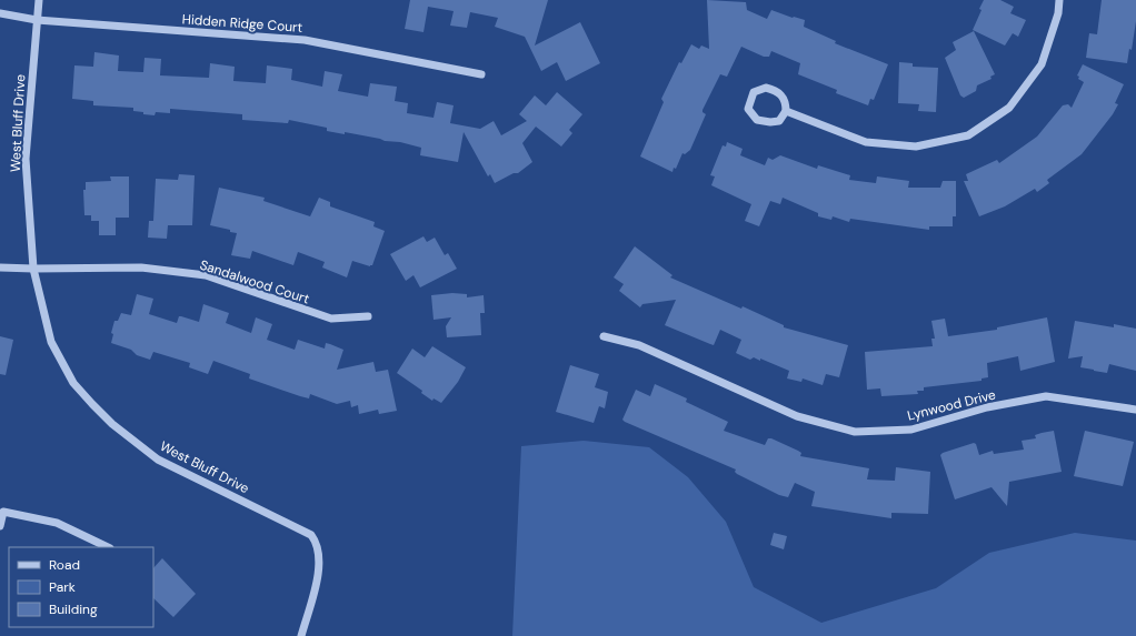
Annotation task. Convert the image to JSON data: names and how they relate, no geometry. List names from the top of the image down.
{
  "streets": {
    "street": [
      "Hidden Ridge Court",
      "West Bluff Drive",
      "Sandalwood Court",
      "Lynwood Drive"
    ]
  },
  "crossings": [
    ["Hidden Ridge Court", "West Bluff Drive"],
    ["West Bluff Drive", "Sandalwood Court"]
  ],
  "legend": ["Road", "Park", "Building"]
}
